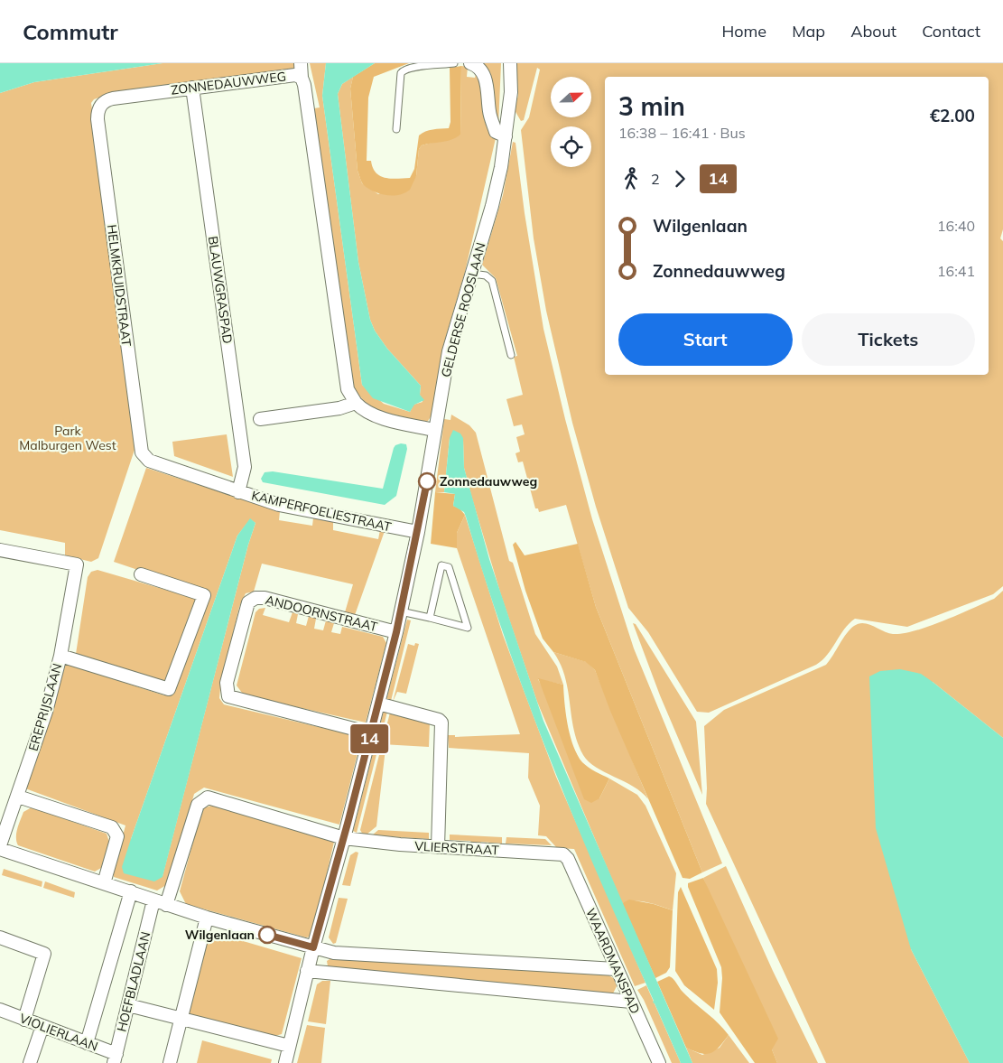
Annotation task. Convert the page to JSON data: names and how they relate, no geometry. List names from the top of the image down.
{
  "streets": {
    "street": [
      "ZONNEDAUWWEG",
      "HELMKRUIDSTRAAT",
      "BLAUWGRASPAD",
      "GELDERSE ROOSLAAN",
      "KAMPERFOELIESTRAAT",
      "ANDOORNSTRAAT",
      "EREPRIJSLAAN",
      "VLIERSTRAAT",
      "WAARDMANSPAD",
      "HOEFBLADLAAN",
      "VIOLIERLAAN"
    ]
  },
  "crossings": [
    ["ZONNEDAUWWEG", "HELMKRUIDSTRAAT"],
    ["ZONNEDAUWWEG", "BLAUWGRASPAD"],
    ["HELMKRUIDSTRAAT", "KAMPERFOELIESTRAAT"],
    ["BLAUWGRASPAD", "KAMPERFOELIESTRAAT"],
    ["GELDERSE ROOSLAAN", "KAMPERFOELIESTRAAT"],
    ["GELDERSE ROOSLAAN", "ANDOORNSTRAAT"],
    ["GELDERSE ROOSLAAN", "VLIERSTRAAT"],
    ["VLIERSTRAAT", "WAARDMANSPAD"],
    ["HOEFBLADLAAN", "VIOLIERLAAN"]
  ],
  "parks": ["Park Malburgen West"],
  "places": ["Zonnedauwweg", "Wilgenlaan"],
  "lines": ["bus line 14"],
  "north": "right",
  "page": {
    "header": "Commutr",
    "nav": [
      "Home",
      "Map",
      "About",
      "Contact"
    ],
    "on_map": "14",
    "heading": ["3 min", "16:38 – 16:41 · Bus", "€2.00"],
    "legs": ["2", "14"],
    "list": [
      {
        "name": "Wilgenlaan",
        "value": "16:40"
      },
      {
        "name": "Zonnedauwweg",
        "value": "16:41"
      }
    ],
    "buttons": ["Start", "Tickets"]
  }
}
